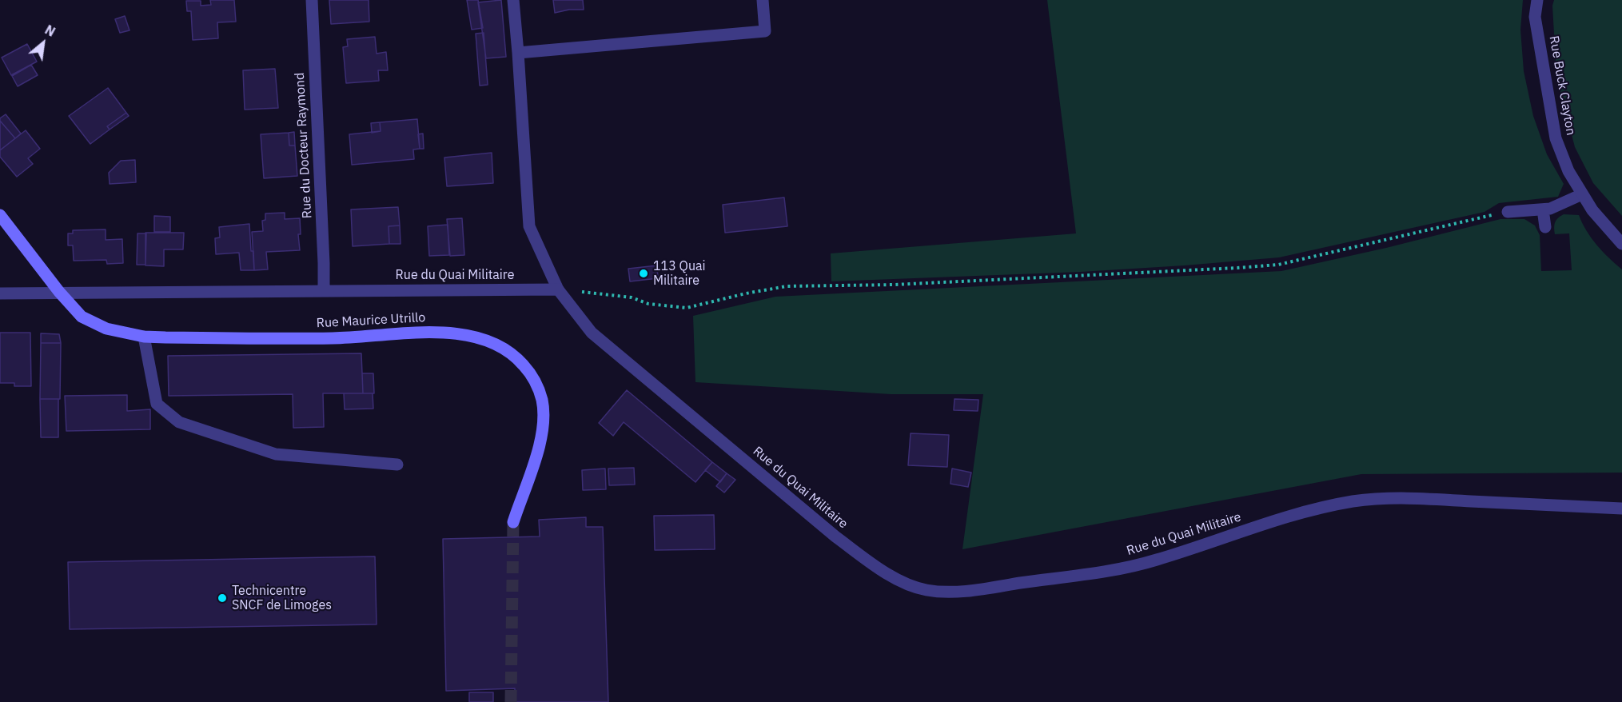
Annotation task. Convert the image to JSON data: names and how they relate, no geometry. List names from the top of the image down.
{
  "streets": {
    "street": [
      "Rue Buck Clayton",
      "Rue du Docteur Raymond",
      "Rue du Quai Militaire",
      "Rue Maurice Utrillo"
    ]
  },
  "crossings": [
    ["Rue du Docteur Raymond", "Rue du Quai Militaire"],
    ["Rue du Quai Militaire", "Rue Maurice Utrillo"]
  ],
  "places": ["113 Quai Militaire", "Technicentre SNCF de Limoges"],
  "north": "top right"
}
